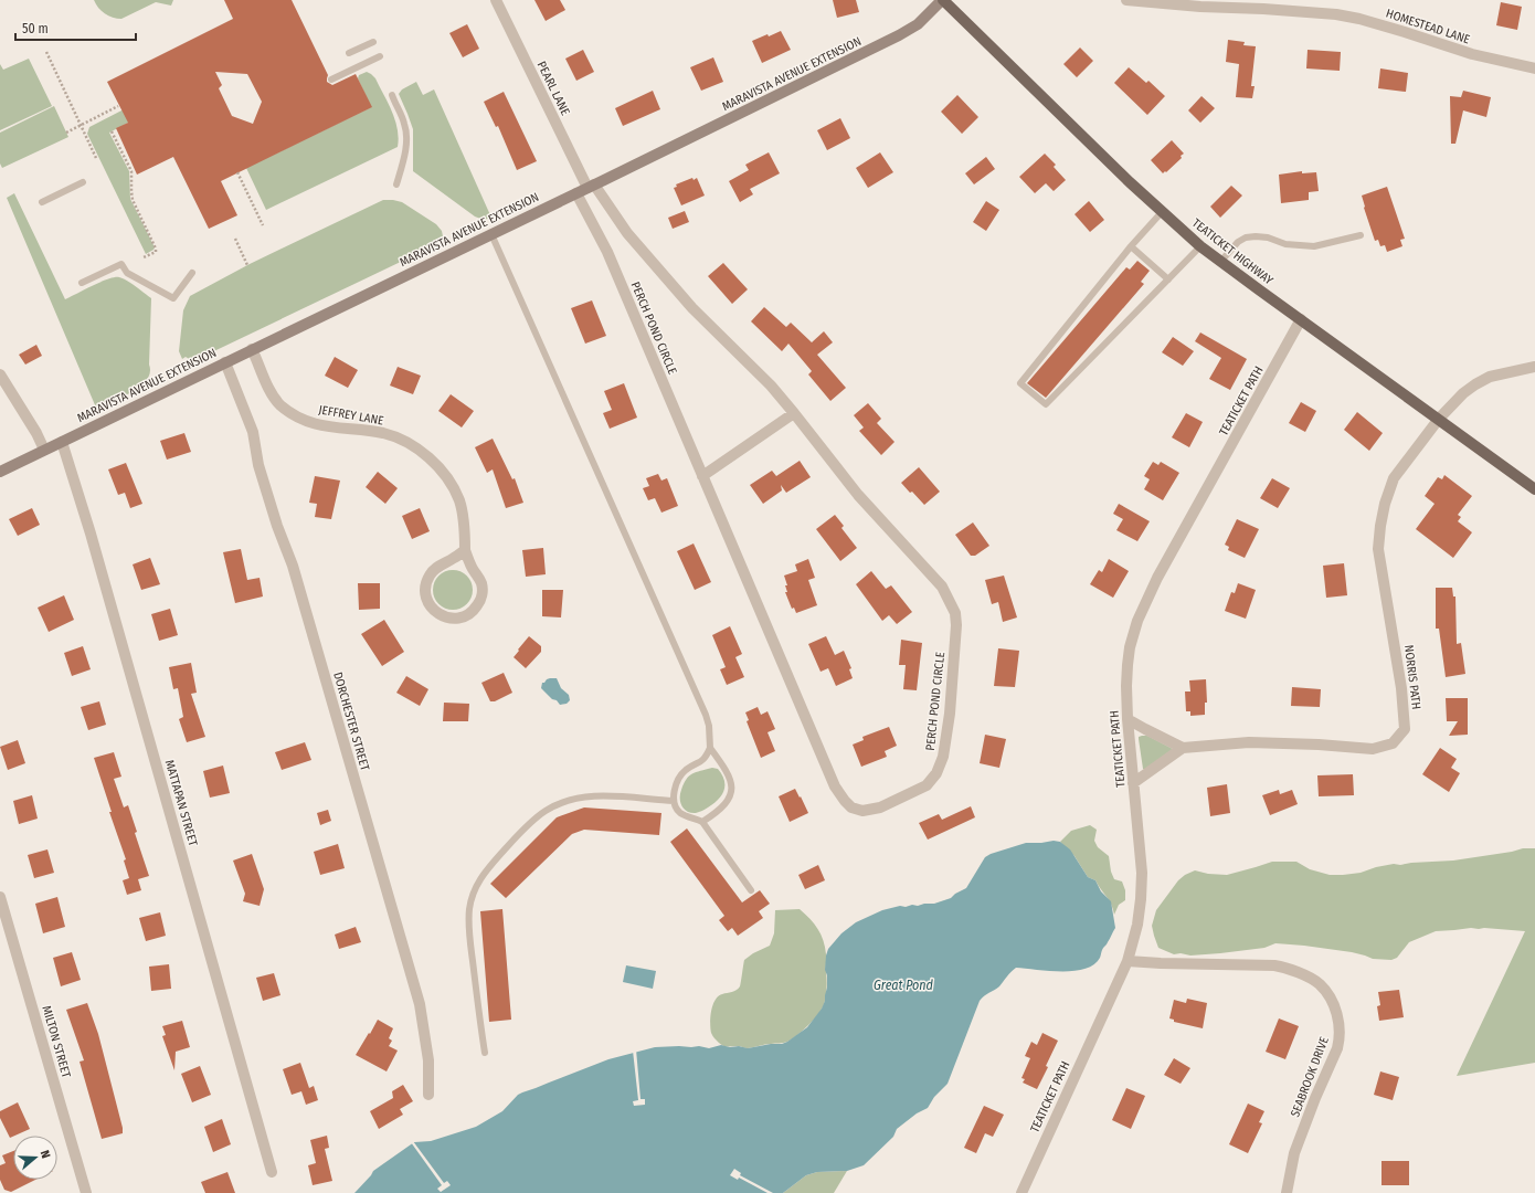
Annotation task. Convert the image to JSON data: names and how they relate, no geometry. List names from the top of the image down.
{
  "streets": {
    "main road": ["MARAVISTA AVENUE EXTENSION", "TEATICKET HIGHWAY"],
    "street": [
      "HOMESTEAD LANE",
      "PEARL LANE",
      "PERCH POND CIRCLE",
      "TEATICKET PATH",
      "JEFFREY LANE",
      "NORRIS PATH",
      "DORCHESTER STREET",
      "MATTAPAN STREET",
      "MILTON STREET",
      "SEABROOK DRIVE"
    ]
  },
  "crossings": [
    ["MARAVISTA AVENUE EXTENSION", "PEARL LANE"],
    ["MARAVISTA AVENUE EXTENSION", "TEATICKET HIGHWAY"],
    ["MARAVISTA AVENUE EXTENSION", "PERCH POND CIRCLE"],
    ["MARAVISTA AVENUE EXTENSION", "JEFFREY LANE"],
    ["MARAVISTA AVENUE EXTENSION", "DORCHESTER STREET"],
    ["MARAVISTA AVENUE EXTENSION", "MATTAPAN STREET"],
    ["PEARL LANE", "PERCH POND CIRCLE"],
    ["TEATICKET HIGHWAY", "TEATICKET PATH"],
    ["TEATICKET HIGHWAY", "NORRIS PATH"],
    ["TEATICKET PATH", "NORRIS PATH"],
    ["TEATICKET PATH", "SEABROOK DRIVE"]
  ],
  "water": ["Great Pond"],
  "scale_bar": "50 m",
  "north": "right"
}
